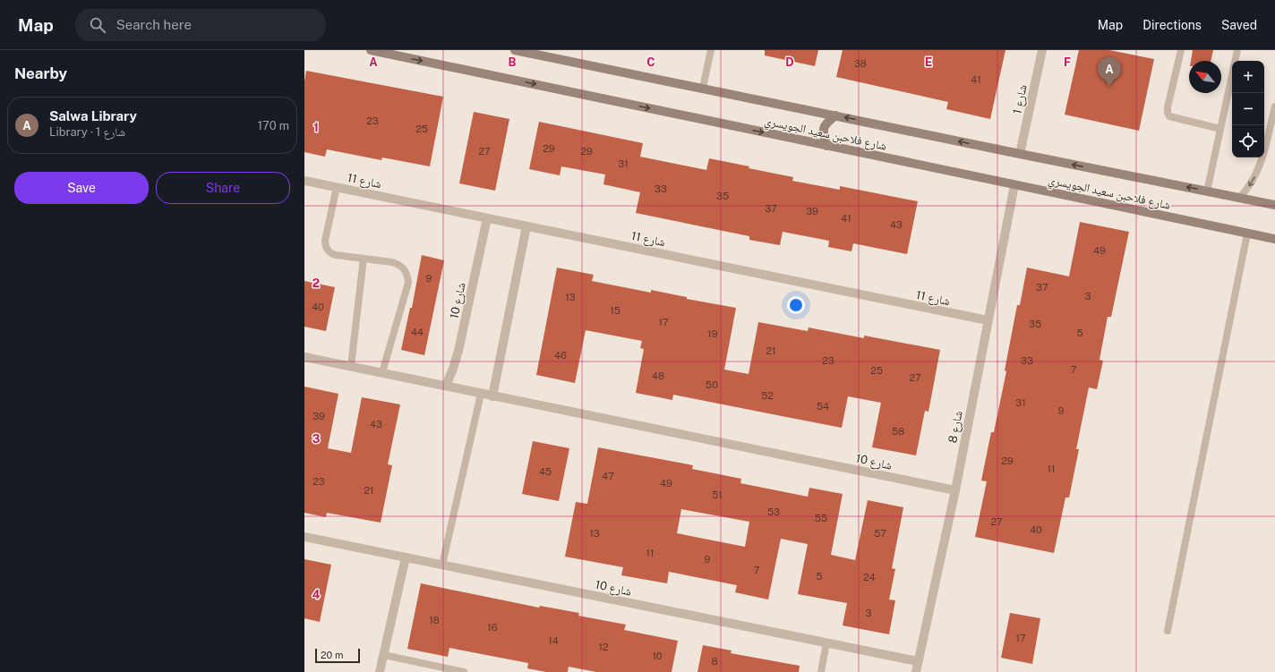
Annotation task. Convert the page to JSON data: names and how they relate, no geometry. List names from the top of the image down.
{
  "streets": {
    "street": [
      "شارع 1",
      "شارع فلاحبن سعيد الجويسري",
      "شارع 11",
      "شارع 10",
      "شارع 8"
    ]
  },
  "crossings": [
    ["شارع 1", "شارع فلاحبن سعيد الجويسري"],
    ["شارع فلاحبن سعيد الجويسري", "شارع 8"],
    ["شارع 11", "شارع 10"],
    ["شارع 11", "شارع 8"],
    ["شارع 10", "شارع 8"]
  ],
  "house_numbers": [
    "38",
    "41",
    "23",
    "25",
    "29",
    "27",
    "29",
    "31",
    "33",
    "35",
    "37",
    "39",
    "41",
    "43",
    "49",
    "9",
    "37",
    "3",
    "13",
    "40",
    "15",
    "17",
    "35",
    "44",
    "5",
    "19",
    "21",
    "46",
    "23",
    "33",
    "7",
    "25",
    "48",
    "27",
    "50",
    "52",
    "31",
    "54",
    "9",
    "39",
    "43",
    "58",
    "29",
    "11",
    "45",
    "47",
    "23",
    "49",
    "21",
    "51",
    "53",
    "55",
    "27",
    "40",
    "13",
    "57",
    "11",
    "9",
    "7",
    "5",
    "24",
    "3",
    "18",
    "16",
    "17",
    "14",
    "12",
    "10",
    "8"
  ],
  "scale_bar": "20 m",
  "north": "top left",
  "page": {
    "header": "Map",
    "search": "Search here",
    "nav": ["Map", "Directions", "Saved"],
    "heading": "Nearby",
    "pins": "A",
    "map_buttons": ["+", "−"],
    "list": [
      {
        "mark": "A",
        "name": "Salwa Library",
        "note": "Library · شارع 1",
        "value": "170 m"
      }
    ],
    "buttons": ["Save", "Share"],
    "scale": "20 m"
  },
  "grid": {
    "columns": [
      "A",
      "B",
      "C",
      "D",
      "E",
      "F"
    ],
    "rows": [
      "1",
      "2",
      "3",
      "4"
    ]
  }
}
